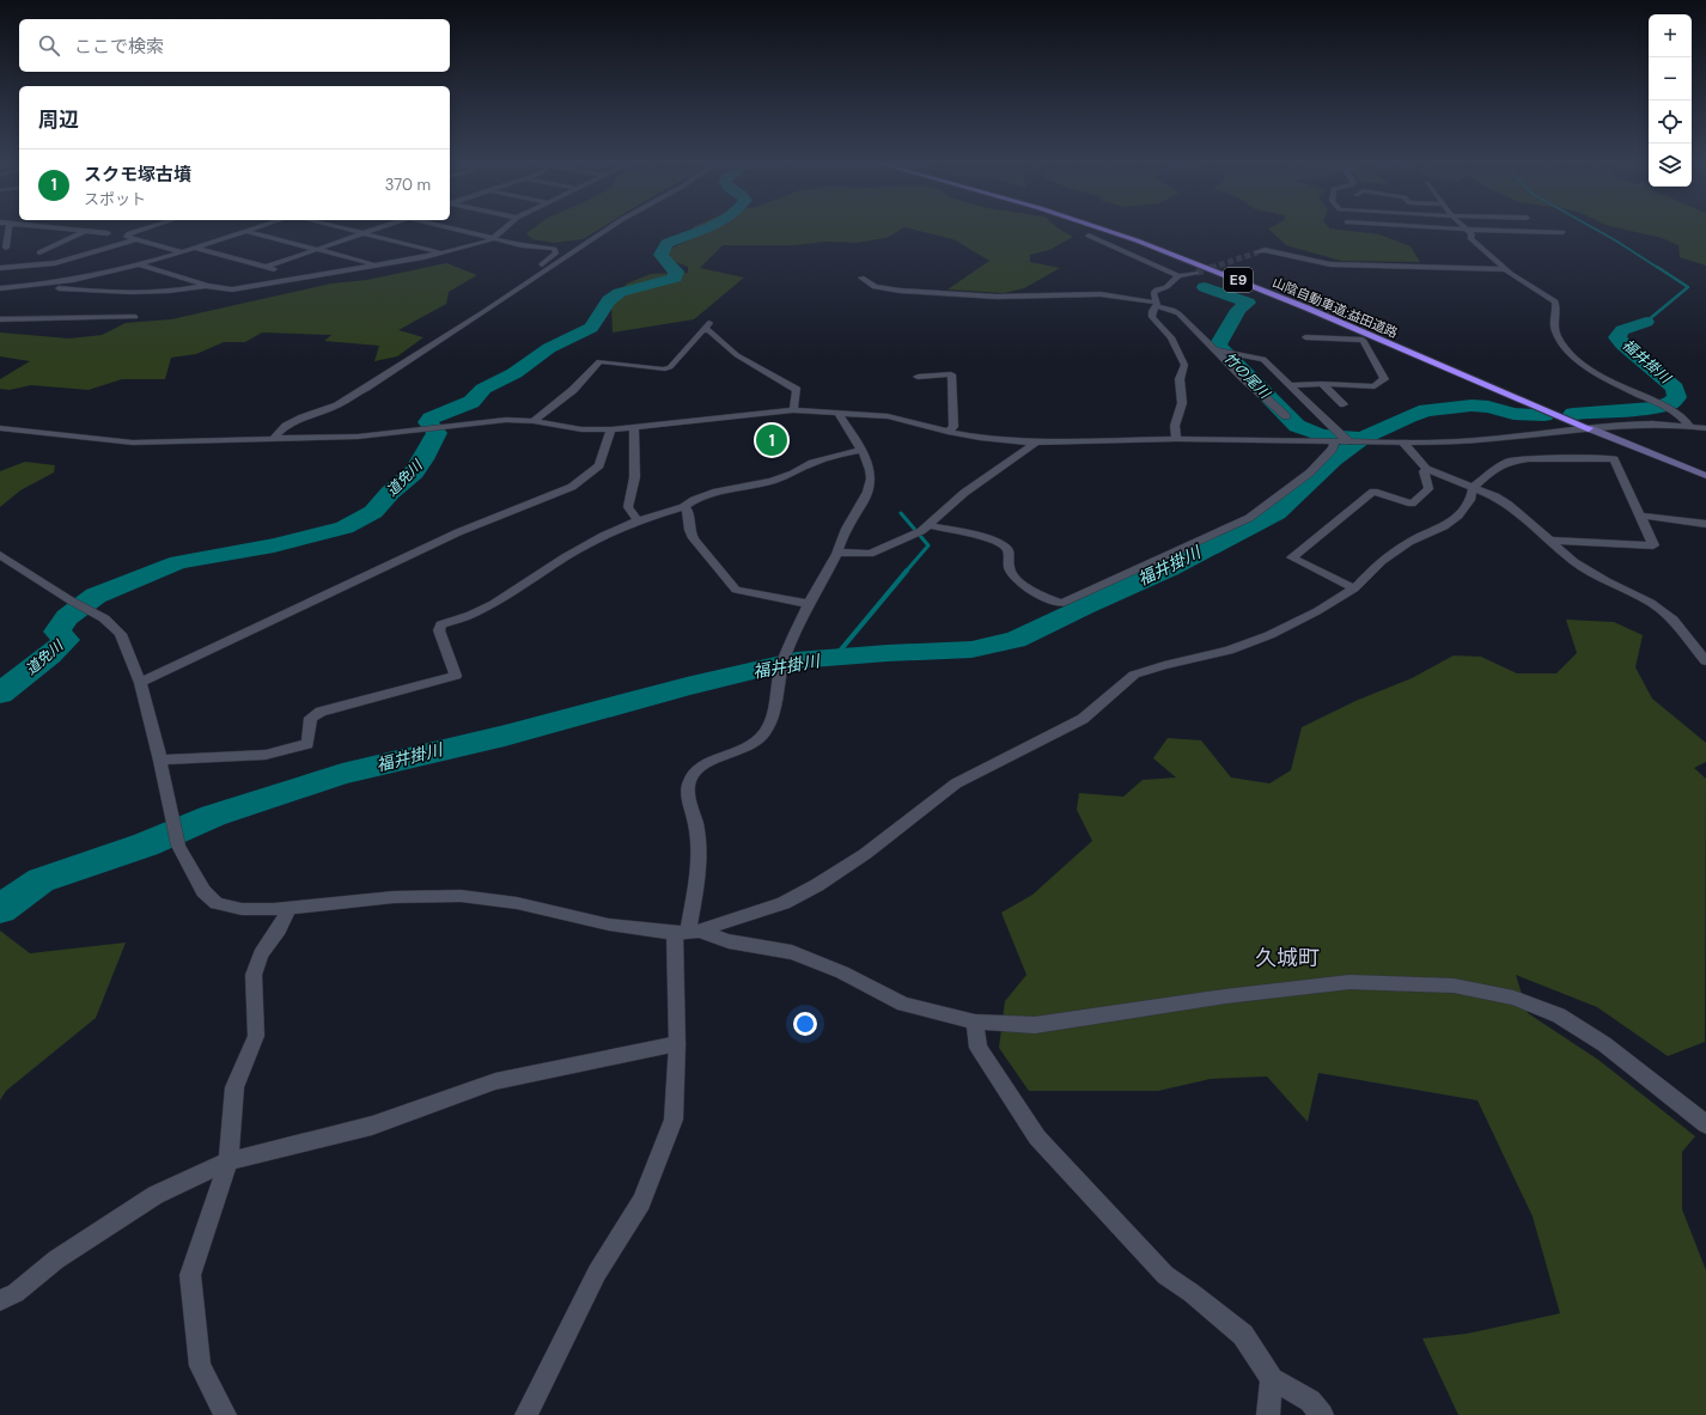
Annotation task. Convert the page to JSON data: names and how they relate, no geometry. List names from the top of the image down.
{
  "streets": {
    "highway": ["E9", "山陰自動車道;益田道路"]
  },
  "districts": ["久城町"],
  "water": ["福井掛川", "竹の尾川", "道免川"],
  "page": {
    "map_buttons": ["+", "−"],
    "search": "ここで検索",
    "heading": "周辺",
    "list": [
      {
        "mark": "1",
        "name": "スクモ塚古墳",
        "note": "スポット",
        "value": "370 m"
      }
    ],
    "pins": "1"
  }
}
